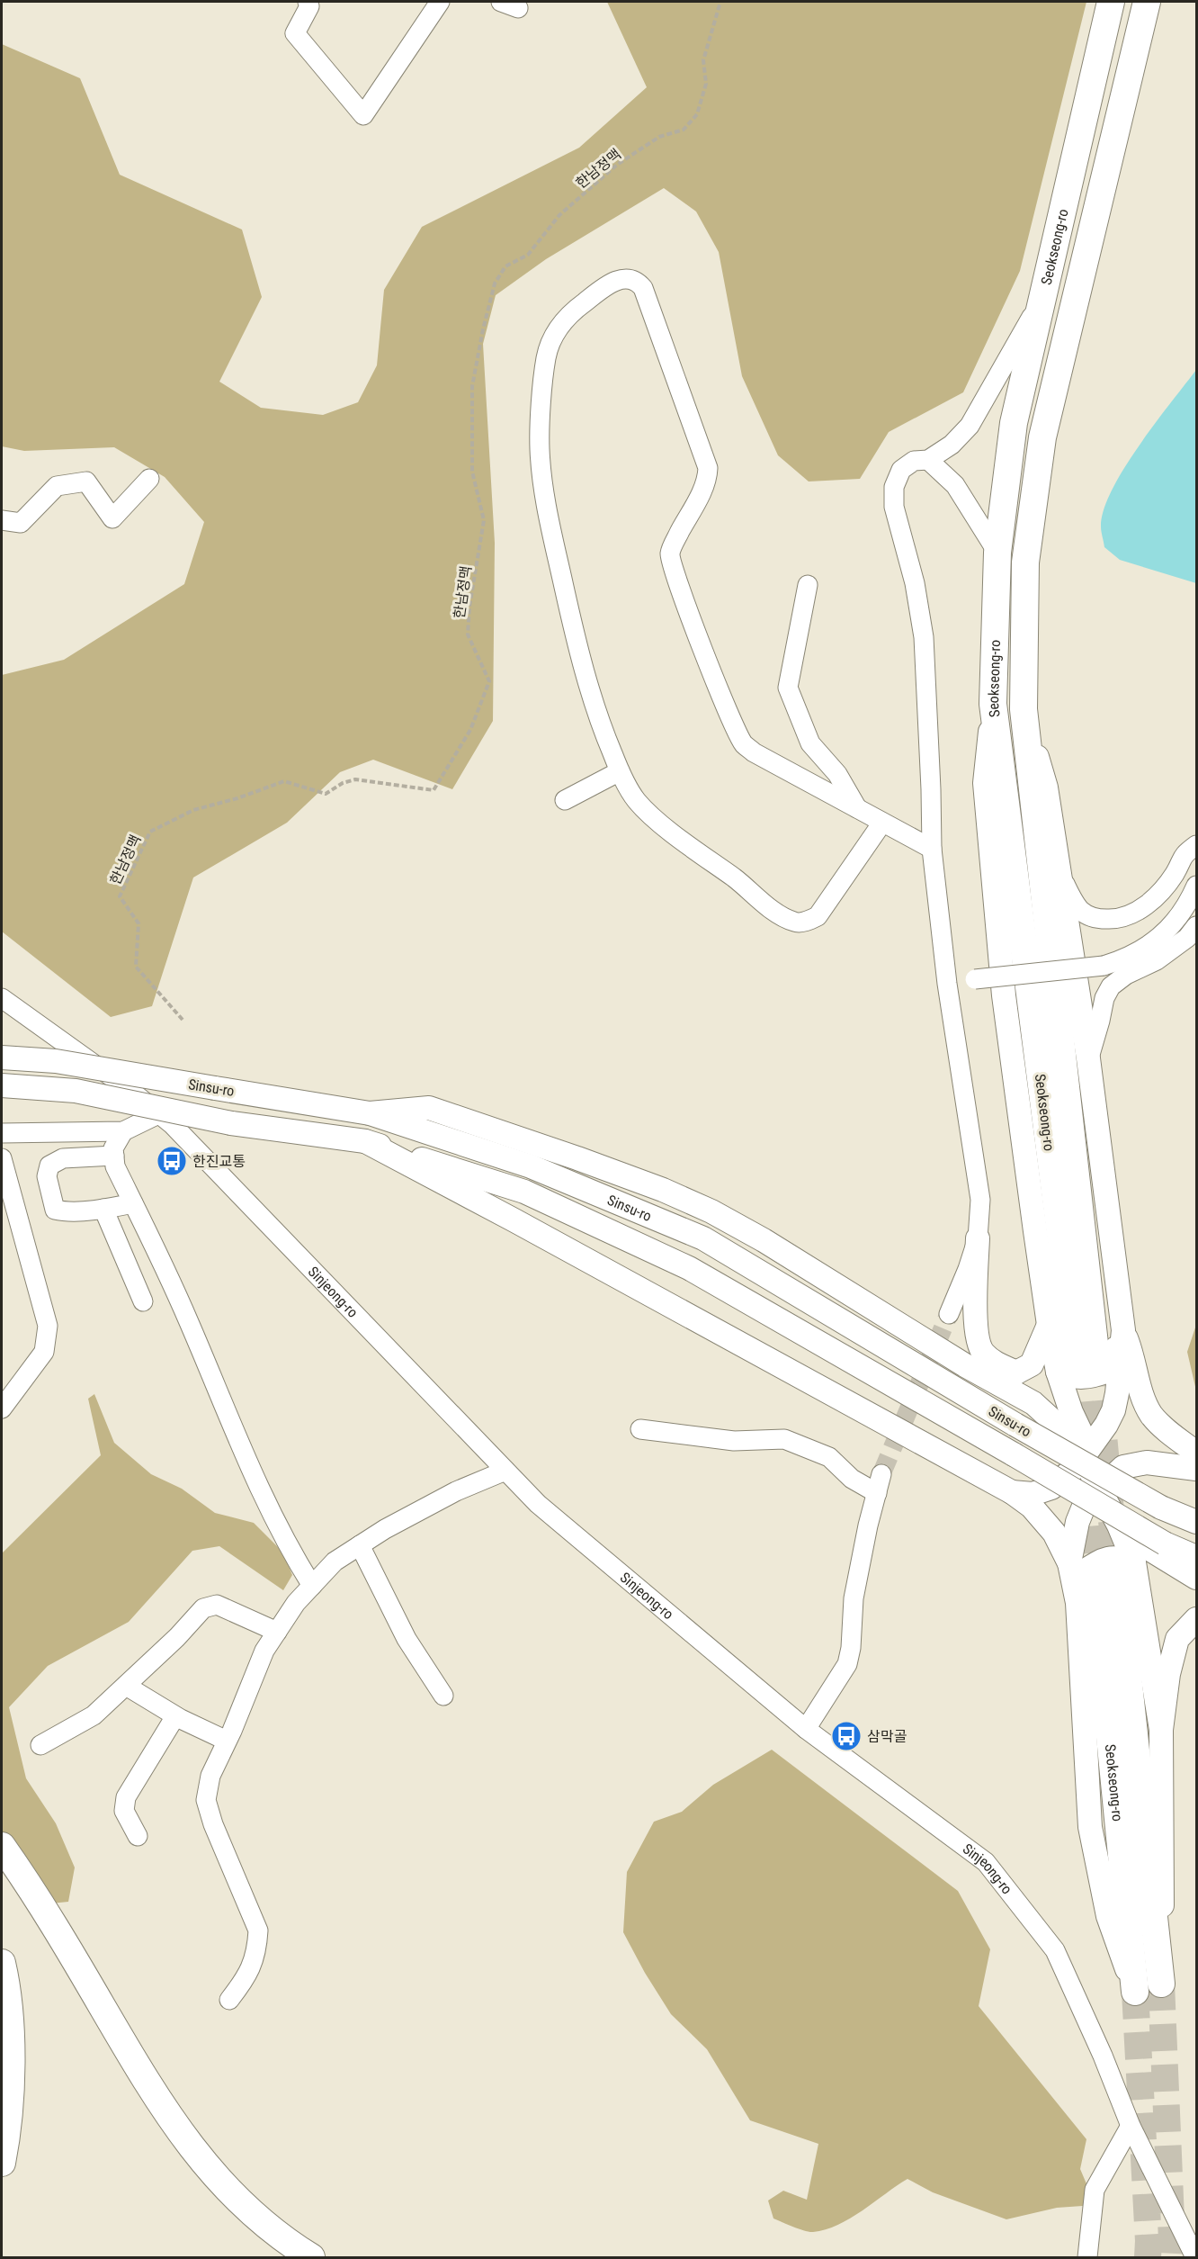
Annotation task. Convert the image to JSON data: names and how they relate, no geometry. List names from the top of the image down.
{
  "streets": {
    "highway": ["Seokseong-ro"],
    "main road": ["Sinsu-ro"],
    "street": ["Sinjeong-ro"],
    "path": ["한남정맥"]
  },
  "places": {
    "bus stop": ["한진교통", "삼막골"]
  }
}
